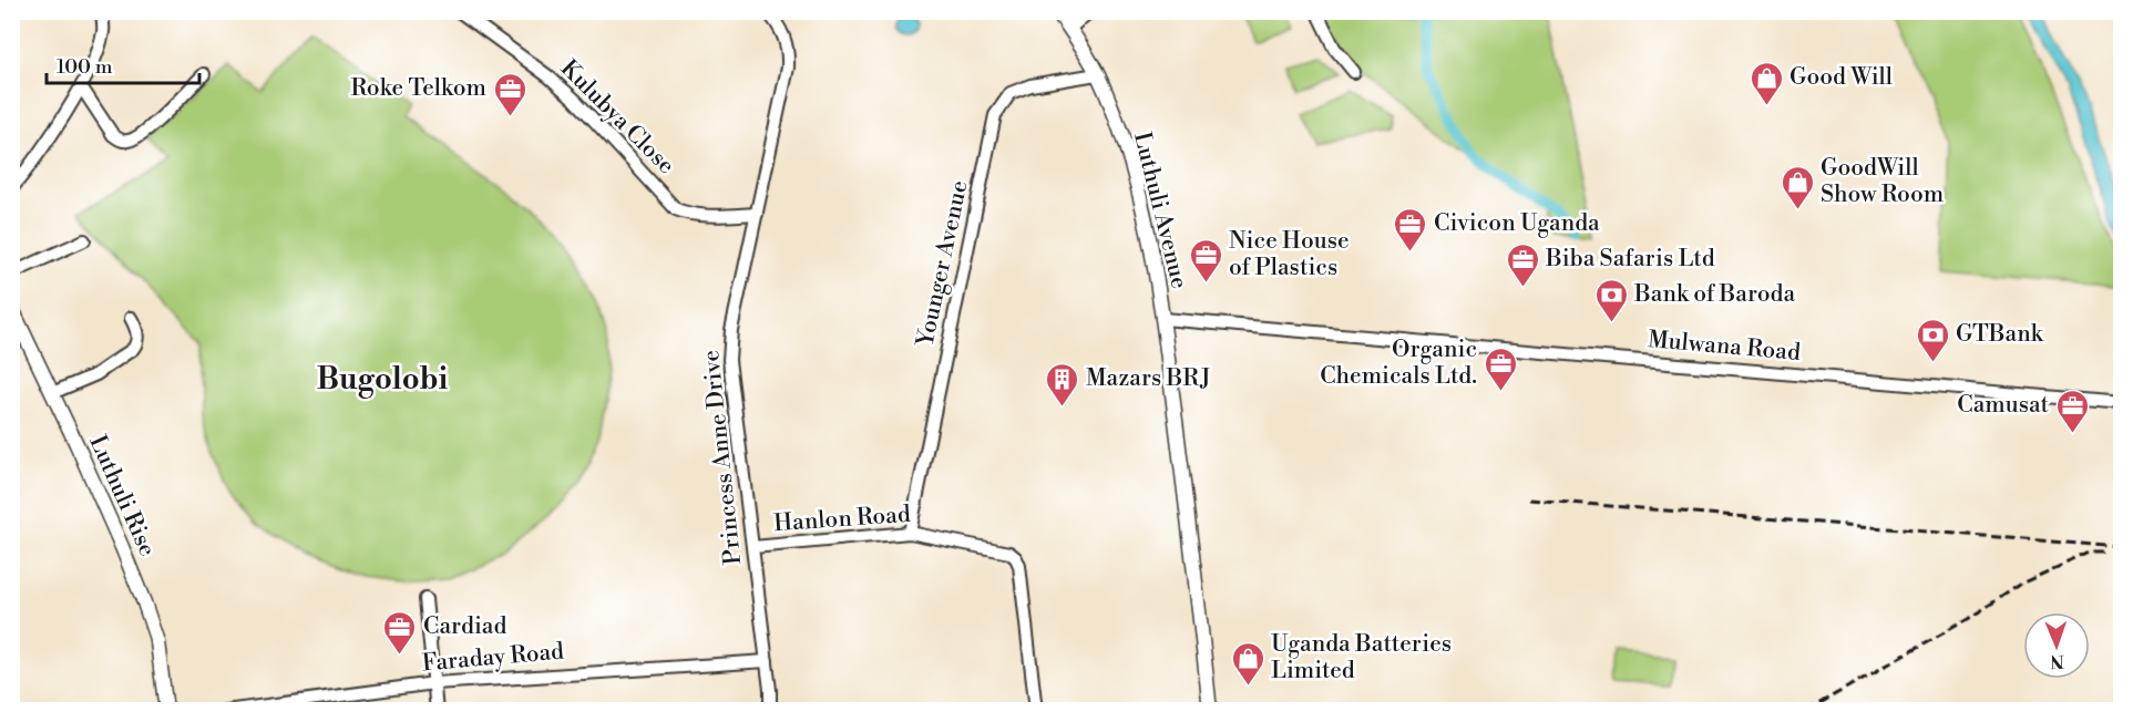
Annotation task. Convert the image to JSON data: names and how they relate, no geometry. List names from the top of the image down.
{
  "streets": {
    "street": [
      "Kulubya Close",
      "Luthuli Avenue",
      "Younger Avenue",
      "Mulwana Road",
      "Princess Anne Drive",
      "Luthuli Rise",
      "Hanlon Road",
      "Faraday Road"
    ]
  },
  "crossings": [
    ["Kulubya Close", "Princess Anne Drive"],
    ["Luthuli Avenue", "Younger Avenue"],
    ["Luthuli Avenue", "Mulwana Road"],
    ["Younger Avenue", "Hanlon Road"],
    ["Princess Anne Drive", "Hanlon Road"],
    ["Princess Anne Drive", "Faraday Road"]
  ],
  "districts": ["Bugolobi"],
  "places": {
    "shop": ["Good Will", "GoodWill Show Room", "Uganda Batteries Limited"],
    "office": [
      "Roke Telkom",
      "Civicon Uganda",
      "Nice House of Plastics",
      "Biba Safaris Ltd",
      "Organic Chemicals Ltd.",
      "Camusat",
      "Cardiad"
    ],
    "bank": ["Bank of Baroda", "GTBank"],
    "building": ["Mazars BRJ"]
  },
  "scale_bar": "100 m",
  "north": "bottom"
}
